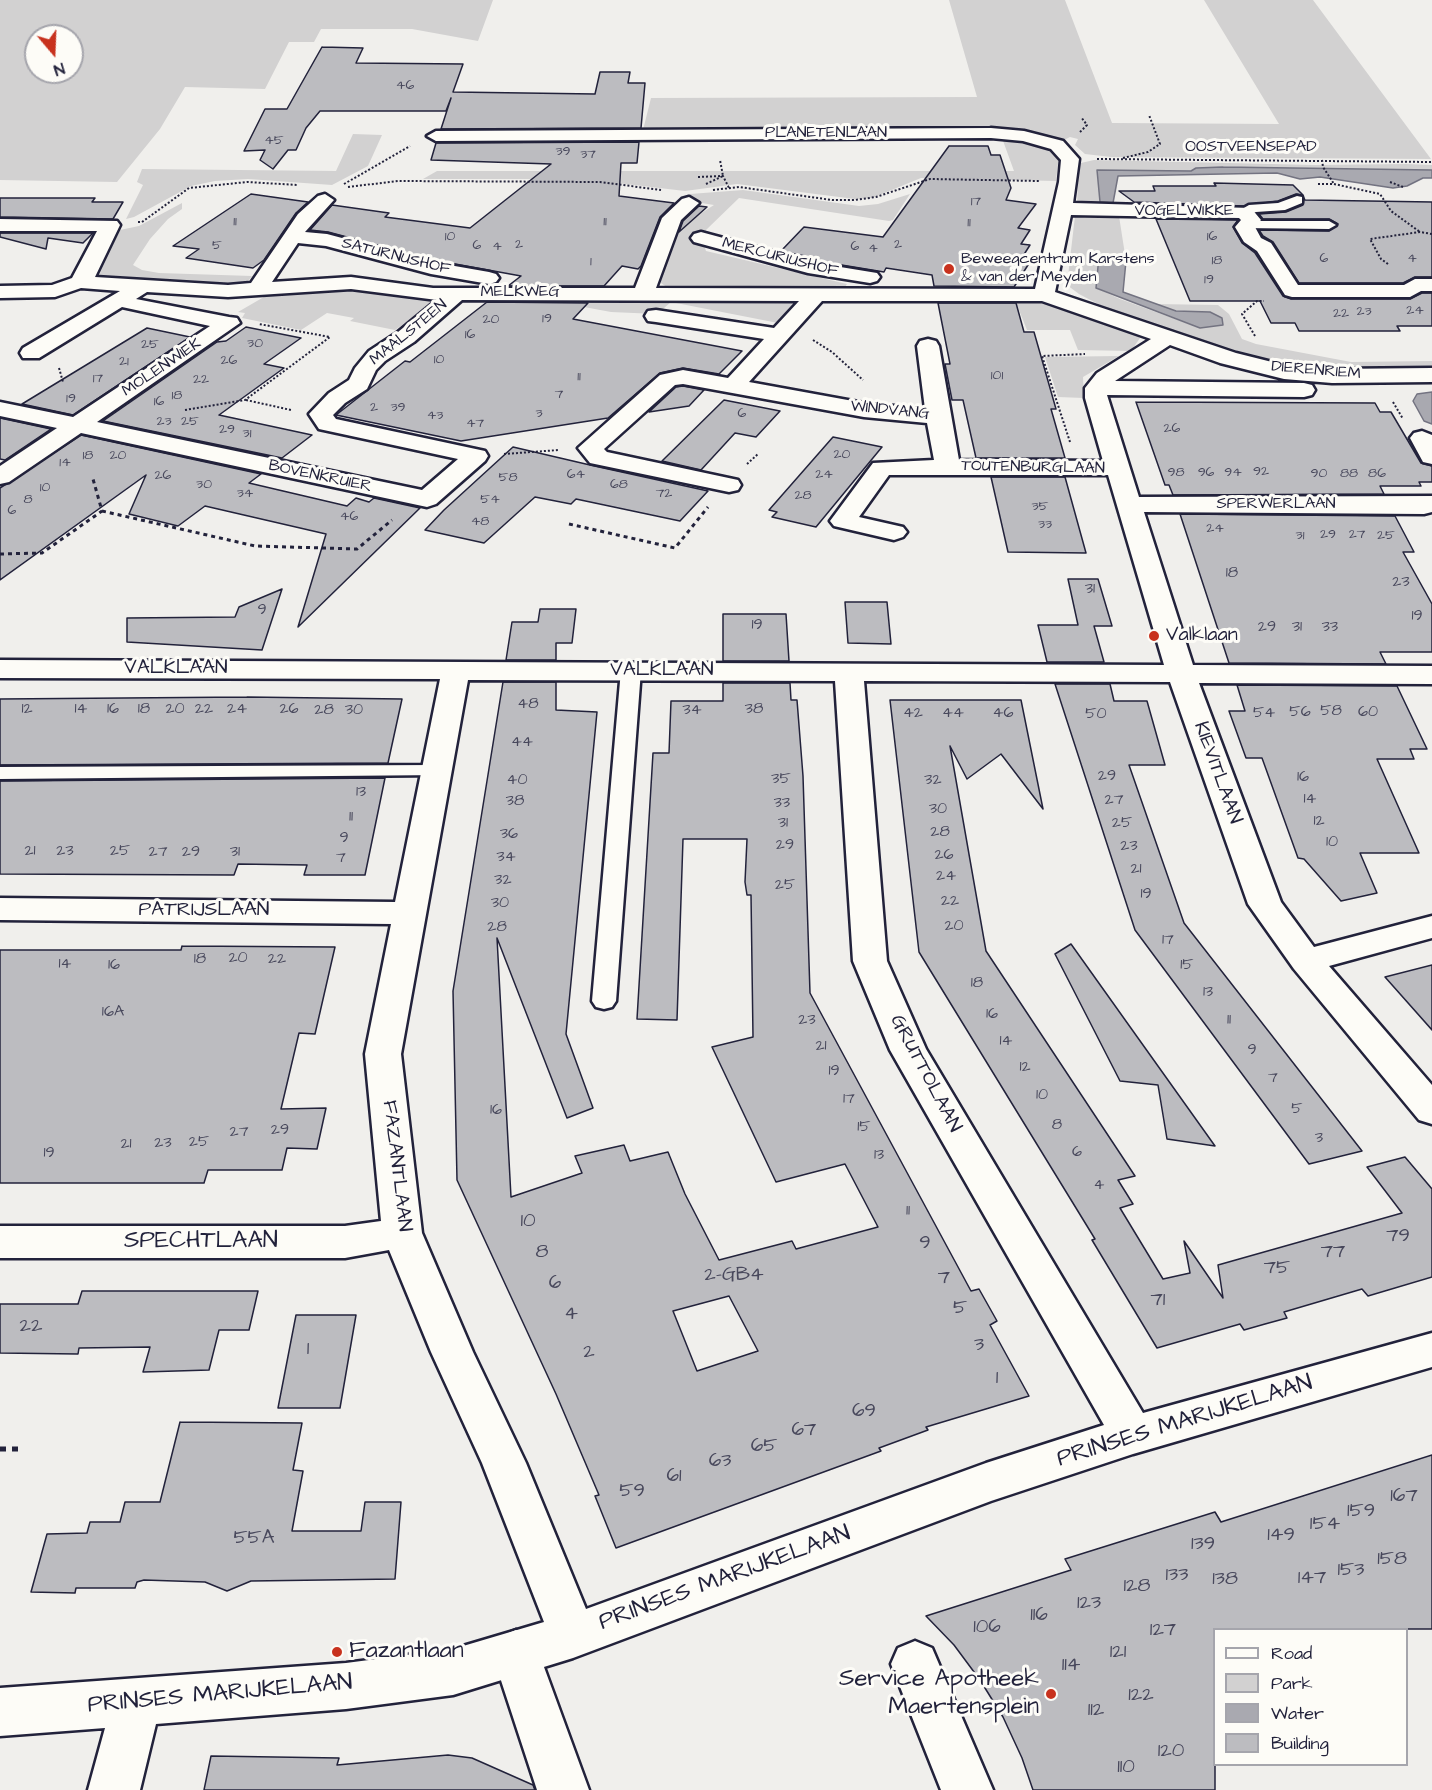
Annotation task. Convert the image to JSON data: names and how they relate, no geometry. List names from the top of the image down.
{
  "streets": {
    "street": [
      "PLANETENLAAN",
      "VOGELWIKKE",
      "SATURNUSHOF",
      "MERCURIUSHOF",
      "MELKWEG",
      "MAALSTEEN",
      "MOLENWIEK",
      "DIERENRIEM",
      "WINDVANG",
      "TOUTENBURGLAAN",
      "BOVENKRUIER",
      "SPERWERLAAN",
      "VALKLAAN",
      "KIEVITLAAN",
      "PATRIJSLAAN",
      "GRUTTOLAAN",
      "FAZANTLAAN",
      "SPECHTLAAN",
      "PRINSES MARIJKELAAN"
    ],
    "path": ["OOSTVEENSEPAD"]
  },
  "crossings": [
    ["PLANETENLAAN", "OOSTVEENSEPAD"],
    ["MERCURIUSHOF", "MELKWEG"],
    ["MELKWEG", "MAALSTEEN"],
    ["MELKWEG", "DIERENRIEM"],
    ["MOLENWIEK", "BOVENKRUIER"],
    ["WINDVANG", "TOUTENBURGLAAN"],
    ["TOUTENBURGLAAN", "KIEVITLAAN"],
    ["SPERWERLAAN", "KIEVITLAAN"],
    ["VALKLAAN", "KIEVITLAAN"],
    ["VALKLAAN", "GRUTTOLAAN"],
    ["VALKLAAN", "FAZANTLAAN"],
    ["PATRIJSLAAN", "FAZANTLAAN"],
    ["GRUTTOLAAN", "PRINSES MARIJKELAAN"],
    ["FAZANTLAAN", "SPECHTLAAN"],
    ["FAZANTLAAN", "PRINSES MARIJKELAAN"]
  ],
  "places": [
    "Beweegcentrum Karstens & van der Meyden",
    "Valklaan",
    "Fazantlaan",
    "Service Apotheek Maertensplein"
  ],
  "house_numbers": [
    "46",
    "45",
    "39",
    "37",
    "17",
    "11",
    "11",
    "11",
    "10",
    "16",
    "2",
    "2",
    "5",
    "6",
    "4",
    "6",
    "4",
    "6",
    "4",
    "18",
    "1",
    "19",
    "24",
    "23",
    "22",
    "19",
    "20",
    "16",
    "30",
    "25",
    "10",
    "26",
    "21",
    "101",
    "11",
    "17",
    "22",
    "7",
    "18",
    "19",
    "16",
    "2",
    "39",
    "3",
    "6",
    "43",
    "23",
    "25",
    "47",
    "26",
    "29",
    "31",
    "20",
    "18",
    "20",
    "14",
    "92",
    "98",
    "96",
    "94",
    "90",
    "88",
    "86",
    "64",
    "24",
    "26",
    "58",
    "30",
    "68",
    "10",
    "34",
    "72",
    "28",
    "8",
    "54",
    "35",
    "6",
    "46",
    "48",
    "33",
    "24",
    "29",
    "27",
    "31",
    "25",
    "18",
    "23",
    "31",
    "9",
    "19",
    "19",
    "29",
    "31",
    "33",
    "48",
    "12",
    "14",
    "16",
    "18",
    "20",
    "22",
    "24",
    "26",
    "38",
    "28",
    "30",
    "34",
    "58",
    "56",
    "60",
    "42",
    "44",
    "46",
    "54",
    "50",
    "44",
    "29",
    "16",
    "35",
    "40",
    "32",
    "13",
    "14",
    "27",
    "38",
    "33",
    "30",
    "11",
    "12",
    "31",
    "25",
    "28",
    "36",
    "9",
    "10",
    "29",
    "23",
    "21",
    "23",
    "25",
    "27",
    "29",
    "31",
    "26",
    "34",
    "7",
    "21",
    "24",
    "32",
    "25",
    "19",
    "22",
    "30",
    "20",
    "28",
    "17",
    "20",
    "18",
    "22",
    "14",
    "16",
    "15",
    "18",
    "13",
    "16A",
    "16",
    "23",
    "11",
    "14",
    "21",
    "9",
    "12",
    "19",
    "7",
    "10",
    "17",
    "5",
    "16",
    "8",
    "15",
    "29",
    "27",
    "3",
    "25",
    "23",
    "21",
    "6",
    "19",
    "13",
    "4",
    "11",
    "10",
    "79",
    "9",
    "8",
    "77",
    "75",
    "2-GB4",
    "7",
    "6",
    "71",
    "5",
    "4",
    "22",
    "3",
    "1",
    "2",
    "1",
    "69",
    "67",
    "65",
    "63",
    "61",
    "59",
    "167",
    "159",
    "154",
    "149",
    "55A",
    "139",
    "158",
    "153",
    "133",
    "147",
    "138",
    "128",
    "123",
    "116",
    "106",
    "127",
    "121",
    "114",
    "122",
    "112",
    "120",
    "110"
  ],
  "legend": [
    "Road",
    "Park",
    "Water",
    "Building"
  ],
  "north": "bottom"
}
